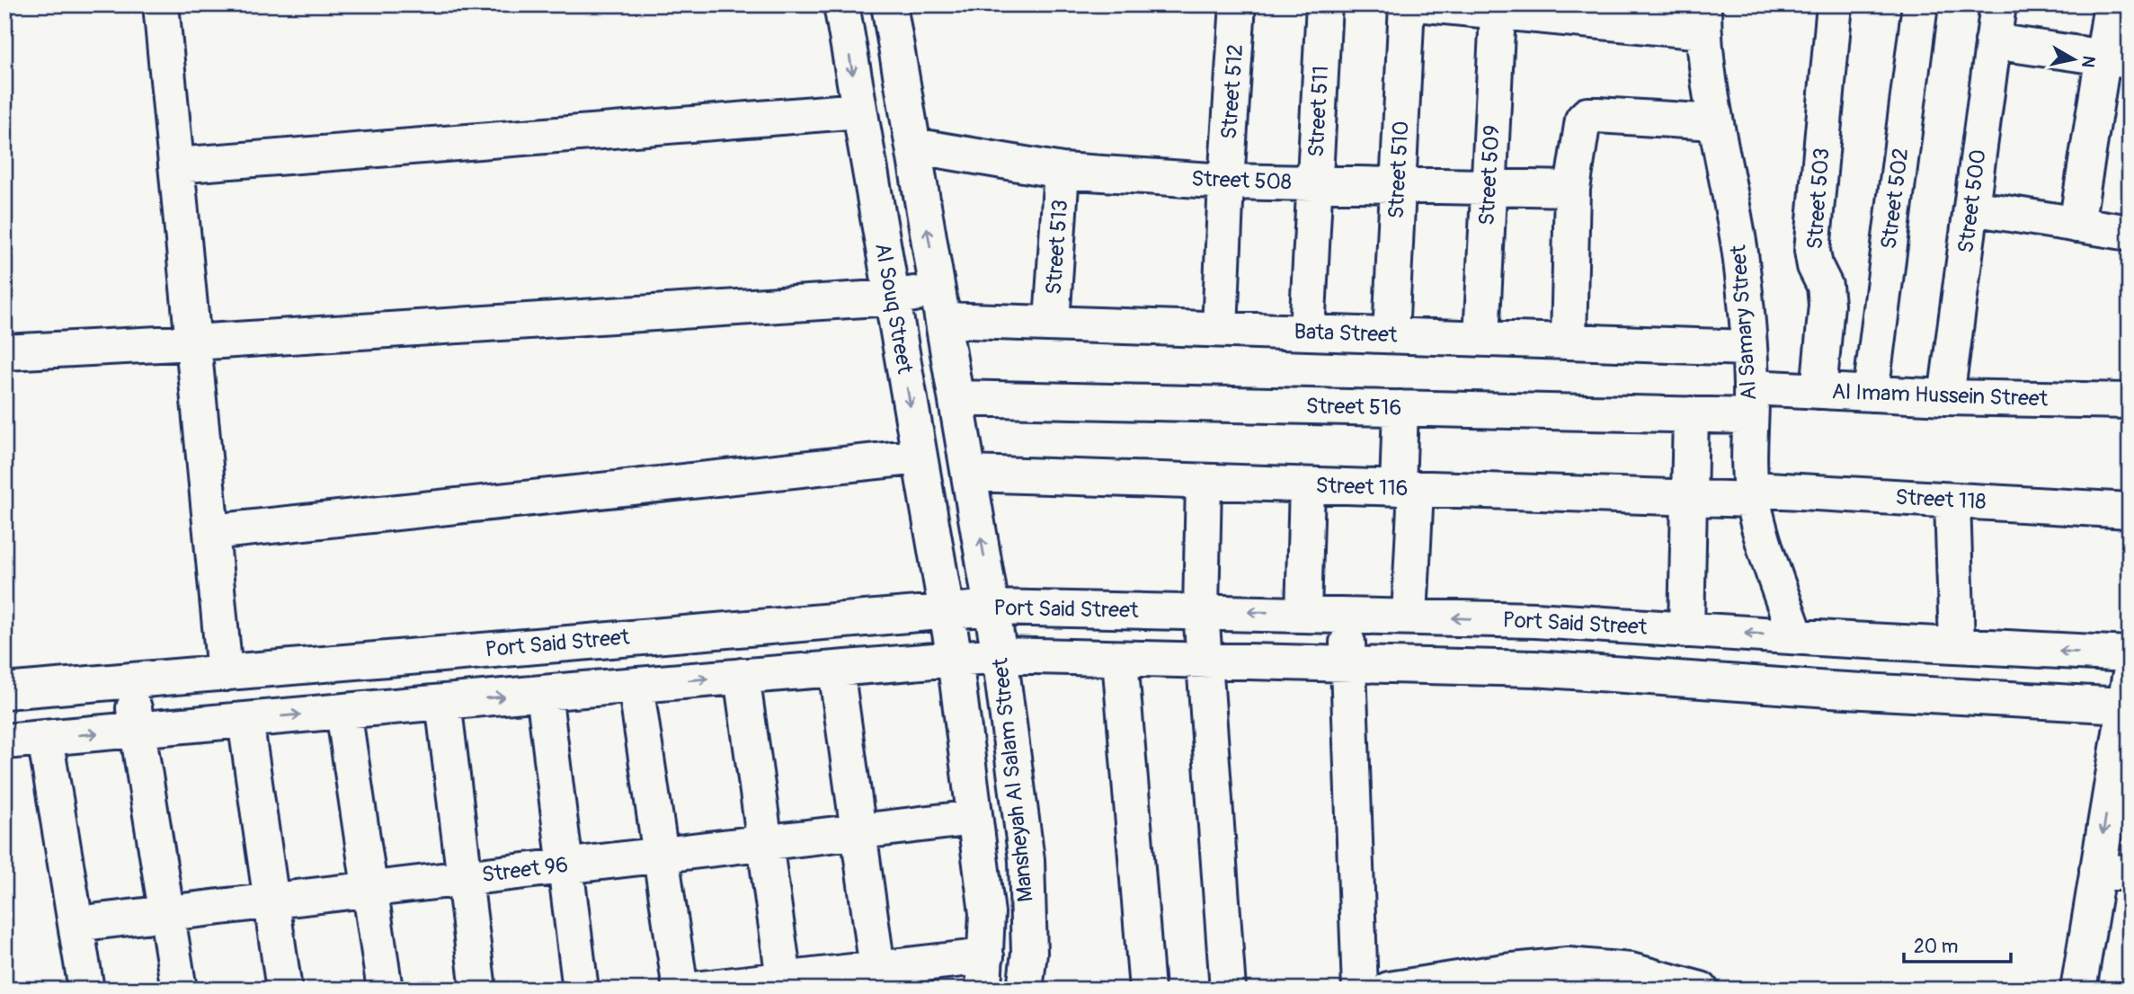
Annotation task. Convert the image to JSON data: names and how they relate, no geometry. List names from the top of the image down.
{
  "streets": {
    "street": [
      "Street 512",
      "Street 511",
      "Street 510",
      "Street 509",
      "Street 508",
      "Street 503",
      "Street 502",
      "Street 500",
      "Street 513",
      "Al Souq Street",
      "Al Samary Street",
      "Bata Street",
      "Al Imam Hussein Street",
      "Street 516",
      "Street 116",
      "Street 118",
      "Port Said Street",
      "Mansheyah Al Salam Street",
      "Street 96"
    ]
  },
  "crossings": [
    ["Street 512", "Street 508"],
    ["Street 512", "Bata Street"],
    ["Street 511", "Street 508"],
    ["Street 511", "Bata Street"],
    ["Street 510", "Street 508"],
    ["Street 510", "Bata Street"],
    ["Street 509", "Street 508"],
    ["Street 509", "Bata Street"],
    ["Street 508", "Street 513"],
    ["Street 503", "Al Imam Hussein Street"],
    ["Street 502", "Al Imam Hussein Street"],
    ["Street 500", "Al Imam Hussein Street"],
    ["Street 513", "Bata Street"],
    ["Al Souq Street", "Bata Street"],
    ["Al Souq Street", "Port Said Street"],
    ["Al Souq Street", "Mansheyah Al Salam Street"],
    ["Al Samary Street", "Bata Street"],
    ["Al Samary Street", "Al Imam Hussein Street"],
    ["Al Samary Street", "Street 516"],
    ["Al Samary Street", "Street 116"],
    ["Al Samary Street", "Street 118"],
    ["Al Samary Street", "Port Said Street"],
    ["Al Imam Hussein Street", "Street 516"],
    ["Street 116", "Street 118"],
    ["Port Said Street", "Mansheyah Al Salam Street"],
    ["Mansheyah Al Salam Street", "Street 96"]
  ],
  "scale_bar": "20 m",
  "north": "right"
}
